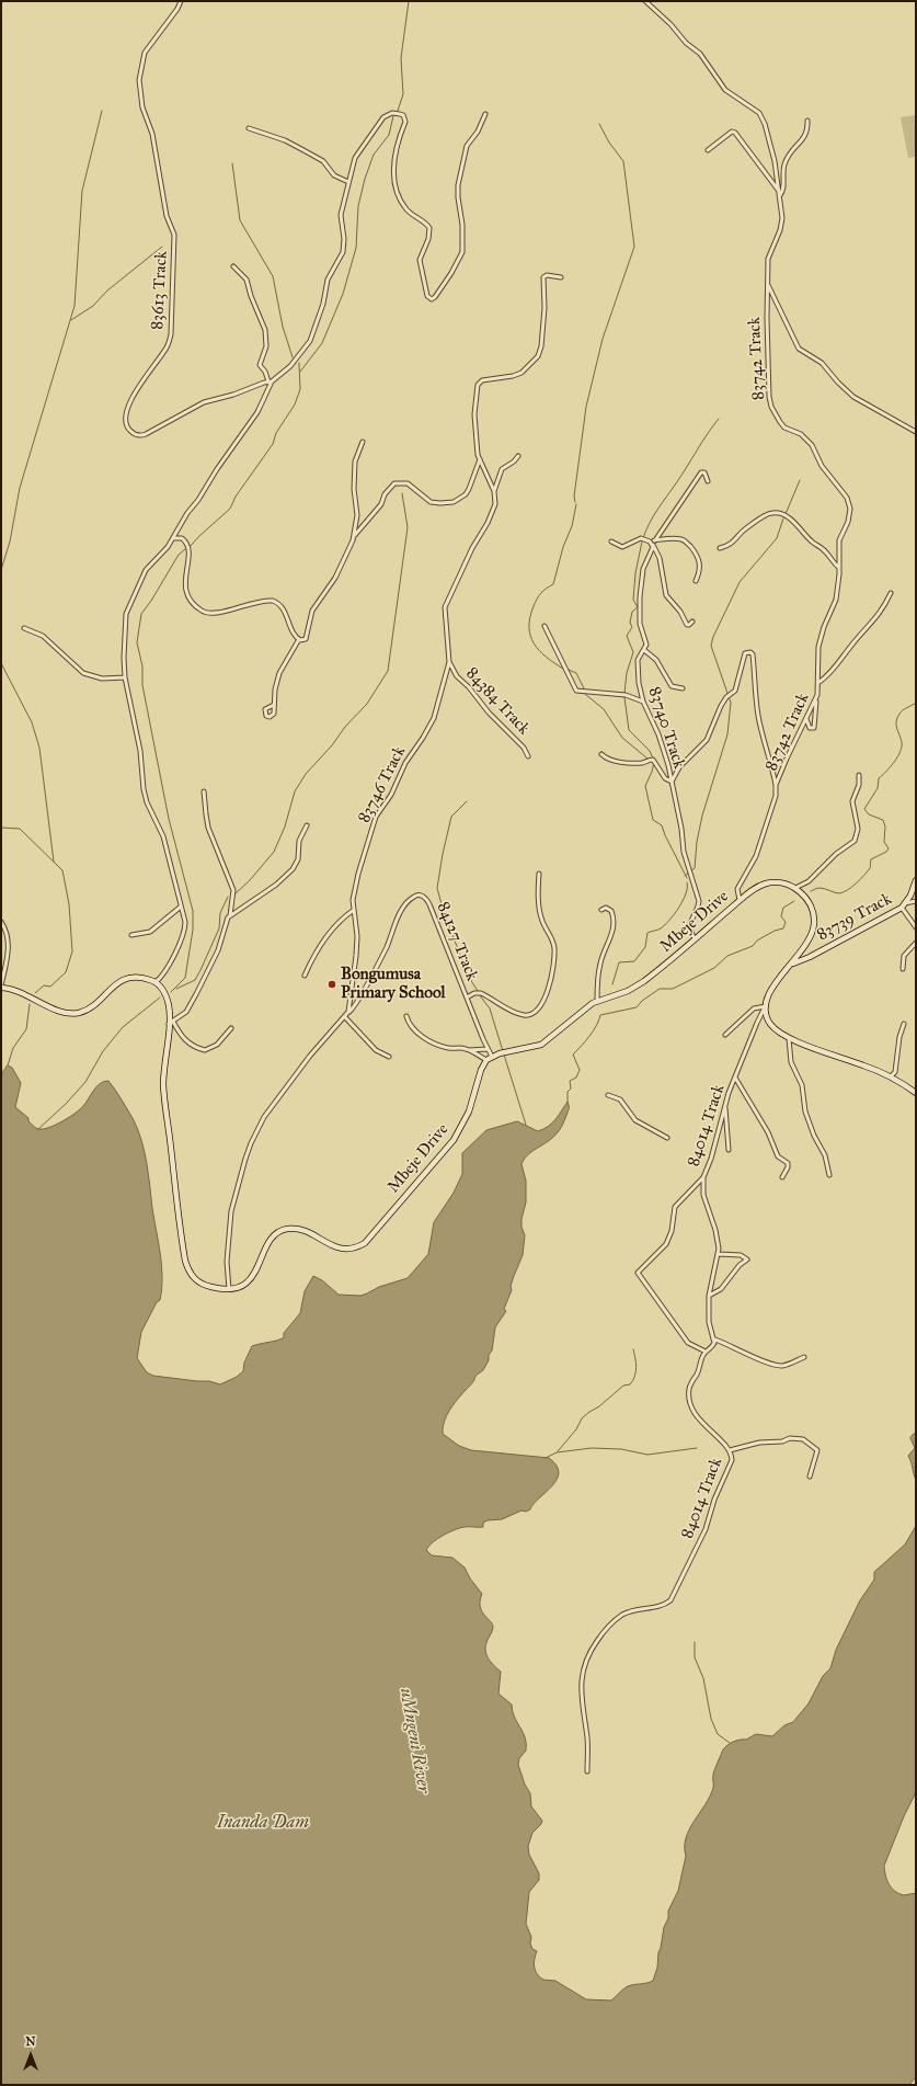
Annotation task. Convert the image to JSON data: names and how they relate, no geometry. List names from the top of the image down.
{
  "streets": {
    "street": [
      "83613 Track",
      "83742 Track",
      "84384 Track",
      "83740 Track",
      "83746 Track",
      "83739 Track",
      "Mbeje Drive",
      "84127 Track",
      "84014 Track"
    ]
  },
  "crossings": [
    ["83742 Track", "Mbeje Drive"],
    ["84384 Track", "83746 Track"],
    ["83740 Track", "Mbeje Drive"],
    ["83746 Track", "Mbeje Drive"],
    ["83746 Track", "84127 Track"],
    ["Mbeje Drive", "84127 Track"]
  ],
  "water": ["uMngeni River", "Inanda Dam"],
  "places": ["Bongumusa Primary School"],
  "north": "top"
}
